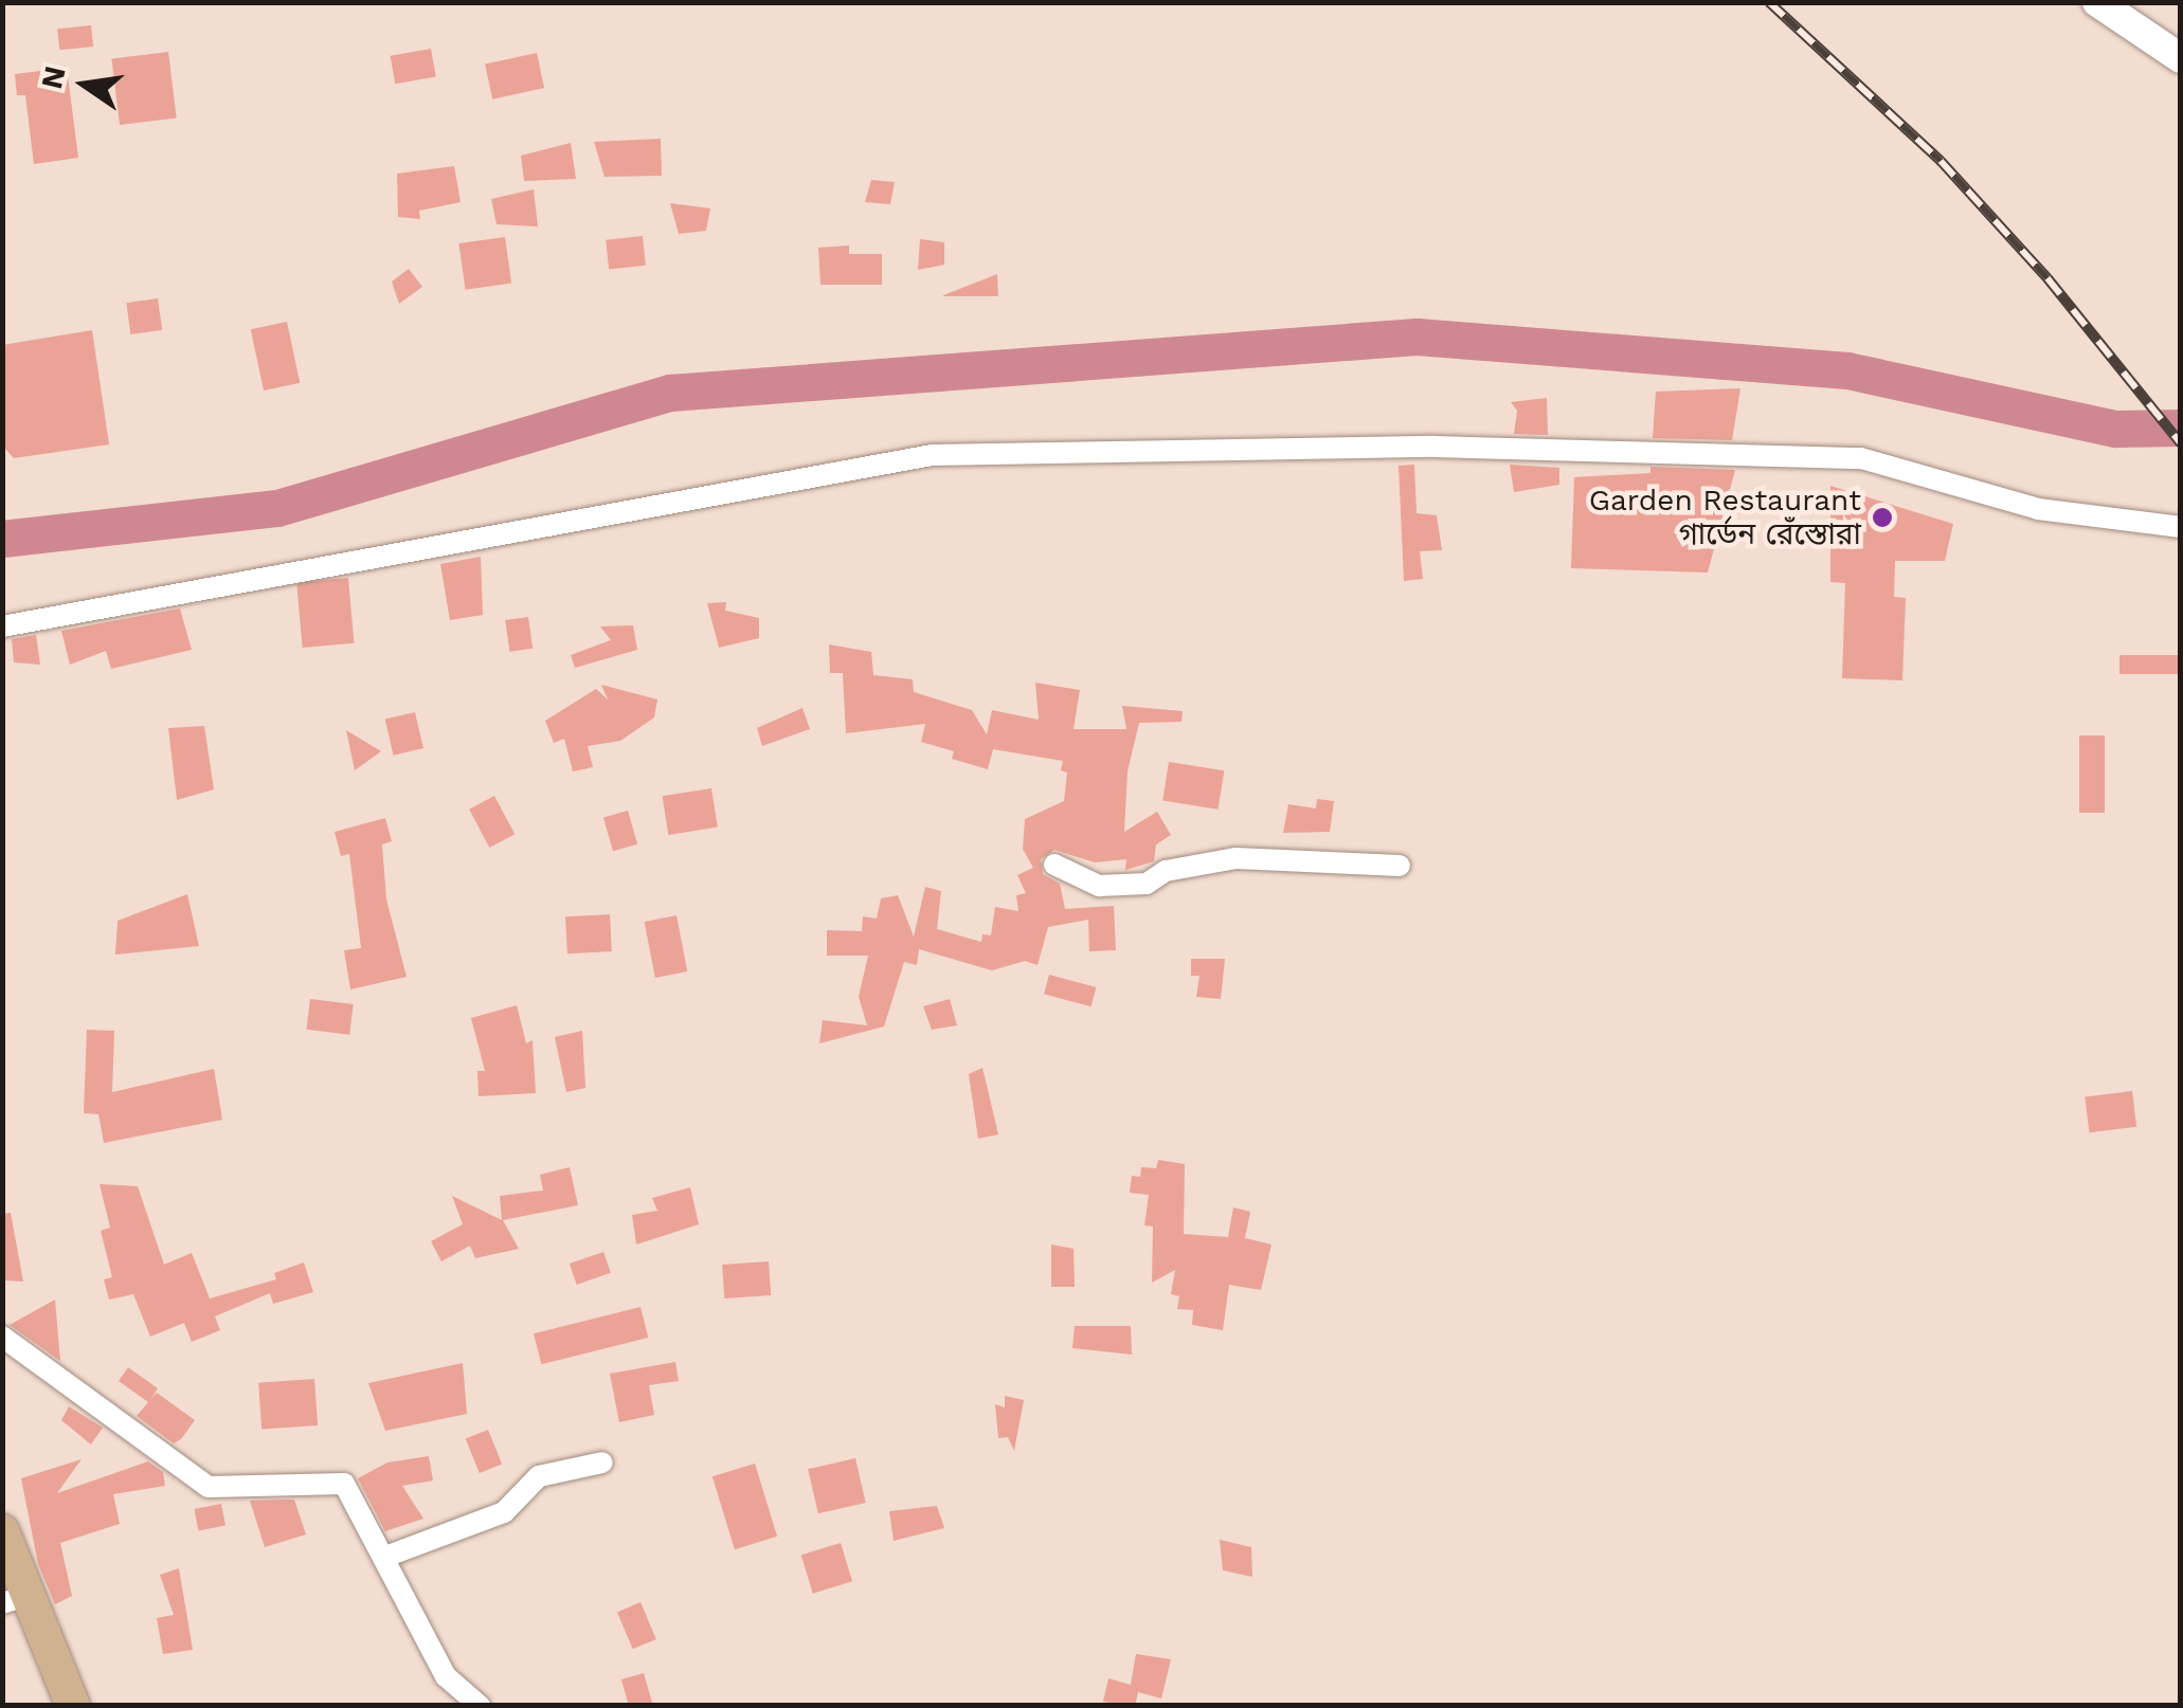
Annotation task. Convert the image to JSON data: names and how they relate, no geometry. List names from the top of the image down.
{
  "places": ["Garden Restaurant গার্ডেন রেঁস্তোরা"],
  "north": "left"
}
